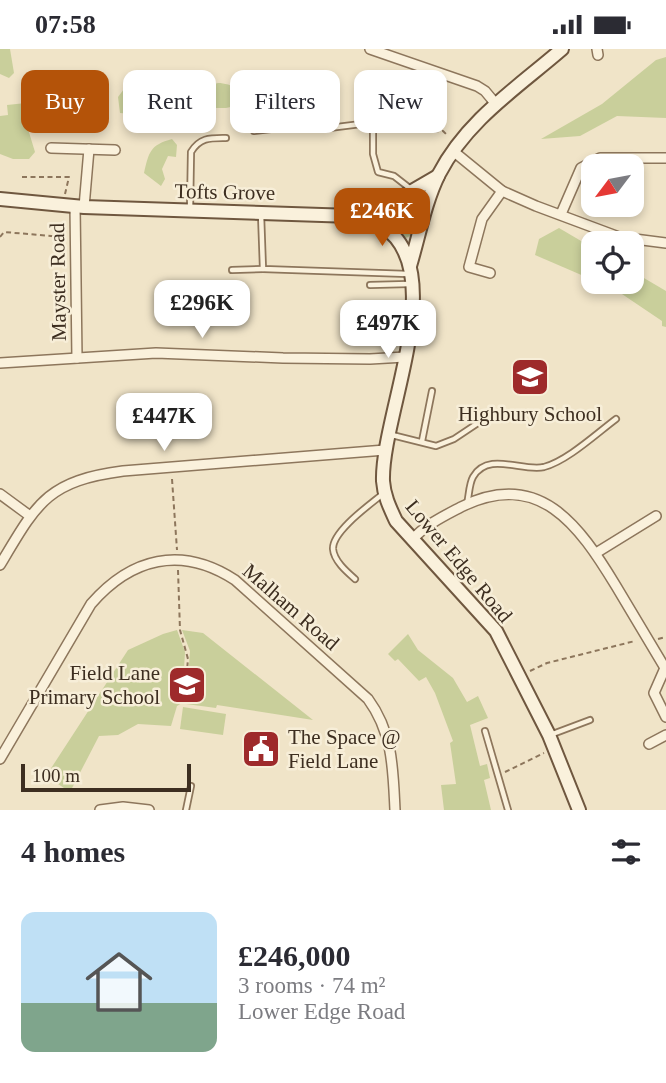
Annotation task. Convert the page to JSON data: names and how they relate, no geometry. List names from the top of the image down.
{
  "streets": {
    "street": [
      "Tofts Grove",
      "Mayster Road",
      "Lower Edge Road",
      "Malham Road"
    ]
  },
  "crossings": [
    ["Tofts Grove", "Mayster Road"]
  ],
  "places": {
    "school or university": ["Highbury School", "Field Lane Primary School"],
    "public building": ["The Space @ Field Lane"]
  },
  "scale_bar": "100 m",
  "north": "bottom left",
  "page": {
    "status": "07:58",
    "chip": [
      "Buy",
      "Rent",
      "Filters",
      "New"
    ],
    "price": [
      "£246K",
      "£296K",
      "£497K",
      "£447K"
    ],
    "scale": "100 m",
    "heading": "4 homes",
    "list": [
      {
        "name": "£246,000",
        "note": "3 rooms · 74 m² · Lower Edge Road"
      }
    ]
  }
}
